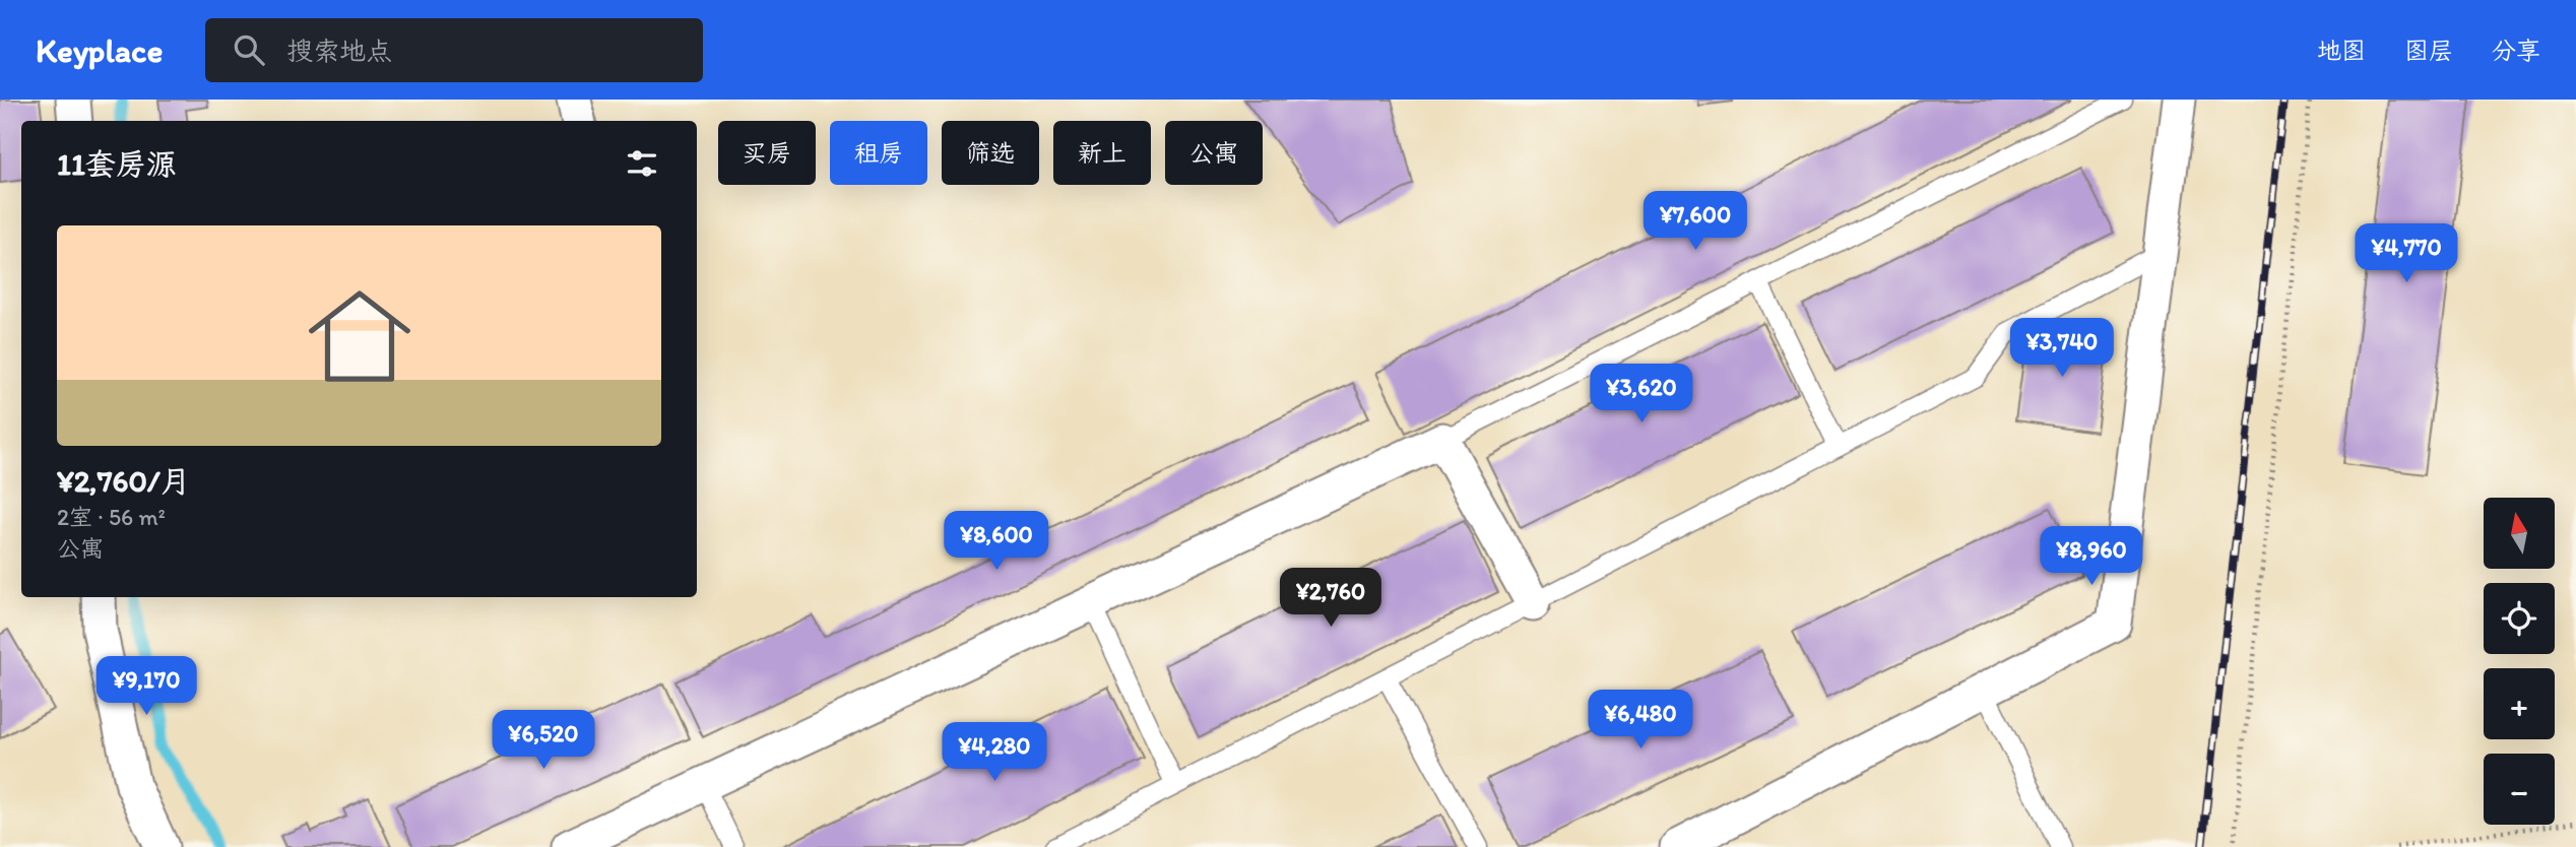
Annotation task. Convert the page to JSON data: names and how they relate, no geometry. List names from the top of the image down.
{
  "north": "top",
  "page": {
    "header": "Keyplace",
    "search": "搜索地点",
    "nav": ["地图", "图层", "分享"],
    "chip": [
      "买房",
      "租房",
      "筛选",
      "新上",
      "公寓"
    ],
    "heading": "11套房源",
    "price": [
      "¥7,600",
      "¥4,770",
      "¥3,740",
      "¥3,620",
      "¥8,600",
      "¥8,960",
      "¥2,760",
      "¥9,170",
      "¥6,480",
      "¥6,520",
      "¥4,280"
    ],
    "list": [
      {
        "name": "¥2,760/月",
        "note": "2室 · 56 m² · 公寓"
      }
    ],
    "map_buttons": ["+", "−"]
  }
}
